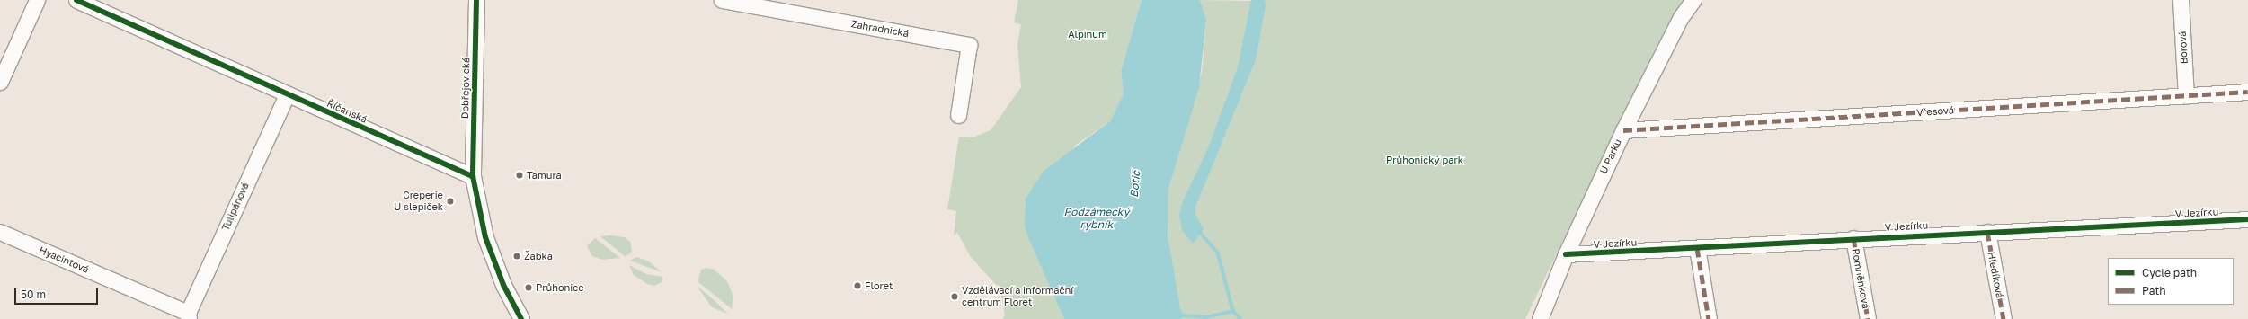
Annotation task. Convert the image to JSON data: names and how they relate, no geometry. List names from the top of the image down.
{
  "streets": {
    "street": [
      "Zahradnická",
      "Borová",
      "Dobřejovická",
      "Říčanská",
      "Vřesová",
      "U Parku",
      "Tulipánová",
      "V Jezírku",
      "Hyacintová",
      "Hledíková",
      "Pomněnková"
    ]
  },
  "crossings": [
    ["Borová", "Vřesová"],
    ["Dobřejovická", "Říčanská"],
    ["Říčanská", "Tulipánová"],
    ["Vřesová", "U Parku"],
    ["U Parku", "V Jezírku"],
    ["Tulipánová", "Hyacintová"],
    ["V Jezírku", "Hledíková"],
    ["V Jezírku", "Pomněnková"]
  ],
  "water": ["Botič", "Podzámecký rybník"],
  "parks": ["Alpinum", "Průhonický park"],
  "places": [
    "Tamura",
    "Creperie U slepiček",
    "Žabka",
    "Floret",
    "Průhonice",
    "Vzdělávací a informační centrum Floret"
  ],
  "legend": ["Cycle path", "Path"],
  "scale_bar": "50 m"
}
